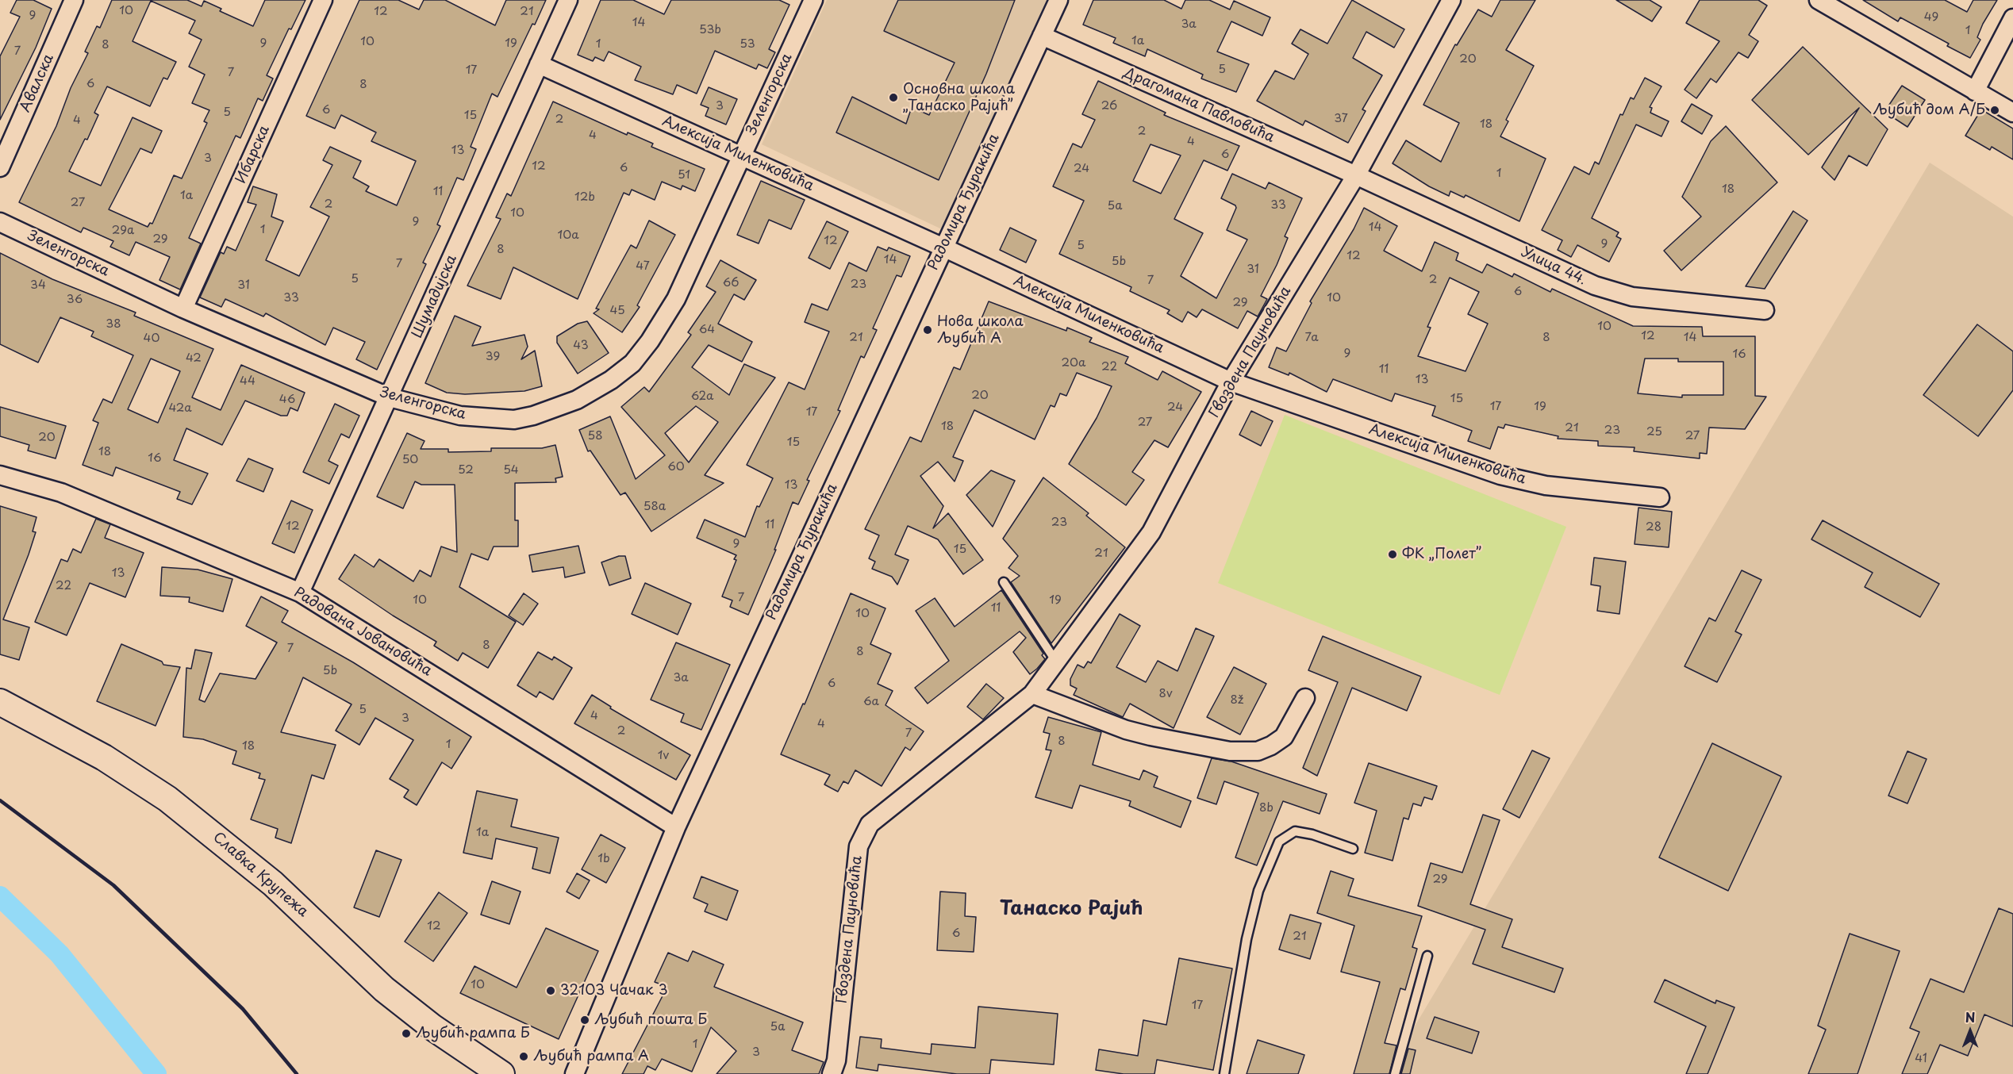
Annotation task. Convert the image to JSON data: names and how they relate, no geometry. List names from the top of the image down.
{
  "streets": {
    "main road": ["Славка Крупежа"],
    "street": [
      "Авалска",
      "Зеленгорска",
      "Драгомана Павловића",
      "Алексија Миленковића",
      "Ибарска",
      "Радомира Ђуракића",
      "Улица 44.",
      "Шумадијска",
      "Гвоздена Пауновића",
      "Радована Јовановића"
    ]
  },
  "crossings": [
    ["Зеленгорска", "Алексија Миленковића"],
    ["Зеленгорска", "Ибарска"],
    ["Зеленгорска", "Шумадијска"],
    ["Драгомана Павловића", "Радомира Ђуракића"],
    ["Драгомана Павловића", "Улица 44."],
    ["Драгомана Павловића", "Гвоздена Пауновића"],
    ["Алексија Миленковића", "Радомира Ђуракића"],
    ["Алексија Миленковића", "Шумадијска"],
    ["Алексија Миленковића", "Гвоздена Пауновића"],
    ["Радомира Ђуракића", "Радована Јовановића"],
    ["Улица 44.", "Гвоздена Пауновића"],
    ["Шумадијска", "Радована Јовановића"]
  ],
  "districts": ["Танаско Рајић"],
  "places": [
    "Основна школа „Танаско Рајић”",
    "Љубић дом А/Б",
    "Нова школа Љубић А",
    "ФК „Полет”",
    "32103 Чачак 3",
    "Љубић пошта Б",
    "Љубић рампа Б",
    "Љубић рампа А"
  ],
  "house_numbers": [
    "10",
    "12",
    "21",
    "9",
    "49",
    "14",
    "3a",
    "53b",
    "1",
    "1a",
    "10",
    "9",
    "19",
    "1",
    "53",
    "8",
    "7",
    "20",
    "5",
    "17",
    "7",
    "6",
    "8",
    "3",
    "26",
    "6",
    "5",
    "15",
    "37",
    "2",
    "4",
    "18",
    "2",
    "4",
    "4",
    "13",
    "6",
    "3",
    "12",
    "6",
    "24",
    "1",
    "51",
    "18",
    "11",
    "1a",
    "12b",
    "27",
    "2",
    "33",
    "5a",
    "10",
    "9",
    "14",
    "1",
    "29a",
    "10a",
    "29",
    "12",
    "9",
    "5",
    "8",
    "12",
    "14",
    "5b",
    "7",
    "47",
    "31",
    "5",
    "2",
    "7",
    "66",
    "23",
    "34",
    "31",
    "6",
    "33",
    "10",
    "36",
    "29",
    "45",
    "38",
    "10",
    "64",
    "12",
    "21",
    "7a",
    "8",
    "14",
    "40",
    "43",
    "9",
    "16",
    "39",
    "42",
    "20a",
    "22",
    "11",
    "13",
    "44",
    "20",
    "62a",
    "15",
    "46",
    "17",
    "19",
    "24",
    "42a",
    "17",
    "27",
    "18",
    "21",
    "23",
    "25",
    "58",
    "27",
    "20",
    "15",
    "18",
    "16",
    "50",
    "60",
    "52",
    "54",
    "13",
    "58a",
    "23",
    "11",
    "12",
    "28",
    "9",
    "15",
    "21",
    "13",
    "22",
    "7",
    "10",
    "19",
    "11",
    "10",
    "8",
    "7",
    "8",
    "5b",
    "3a",
    "6",
    "8v",
    "8ž",
    "6a",
    "5",
    "4",
    "3",
    "4",
    "2",
    "7",
    "8",
    "1",
    "18",
    "1v",
    "8b",
    "1a",
    "1b",
    "29",
    "12",
    "6",
    "21",
    "10",
    "17",
    "5a",
    "1",
    "3",
    "41"
  ],
  "north": "top"
}
